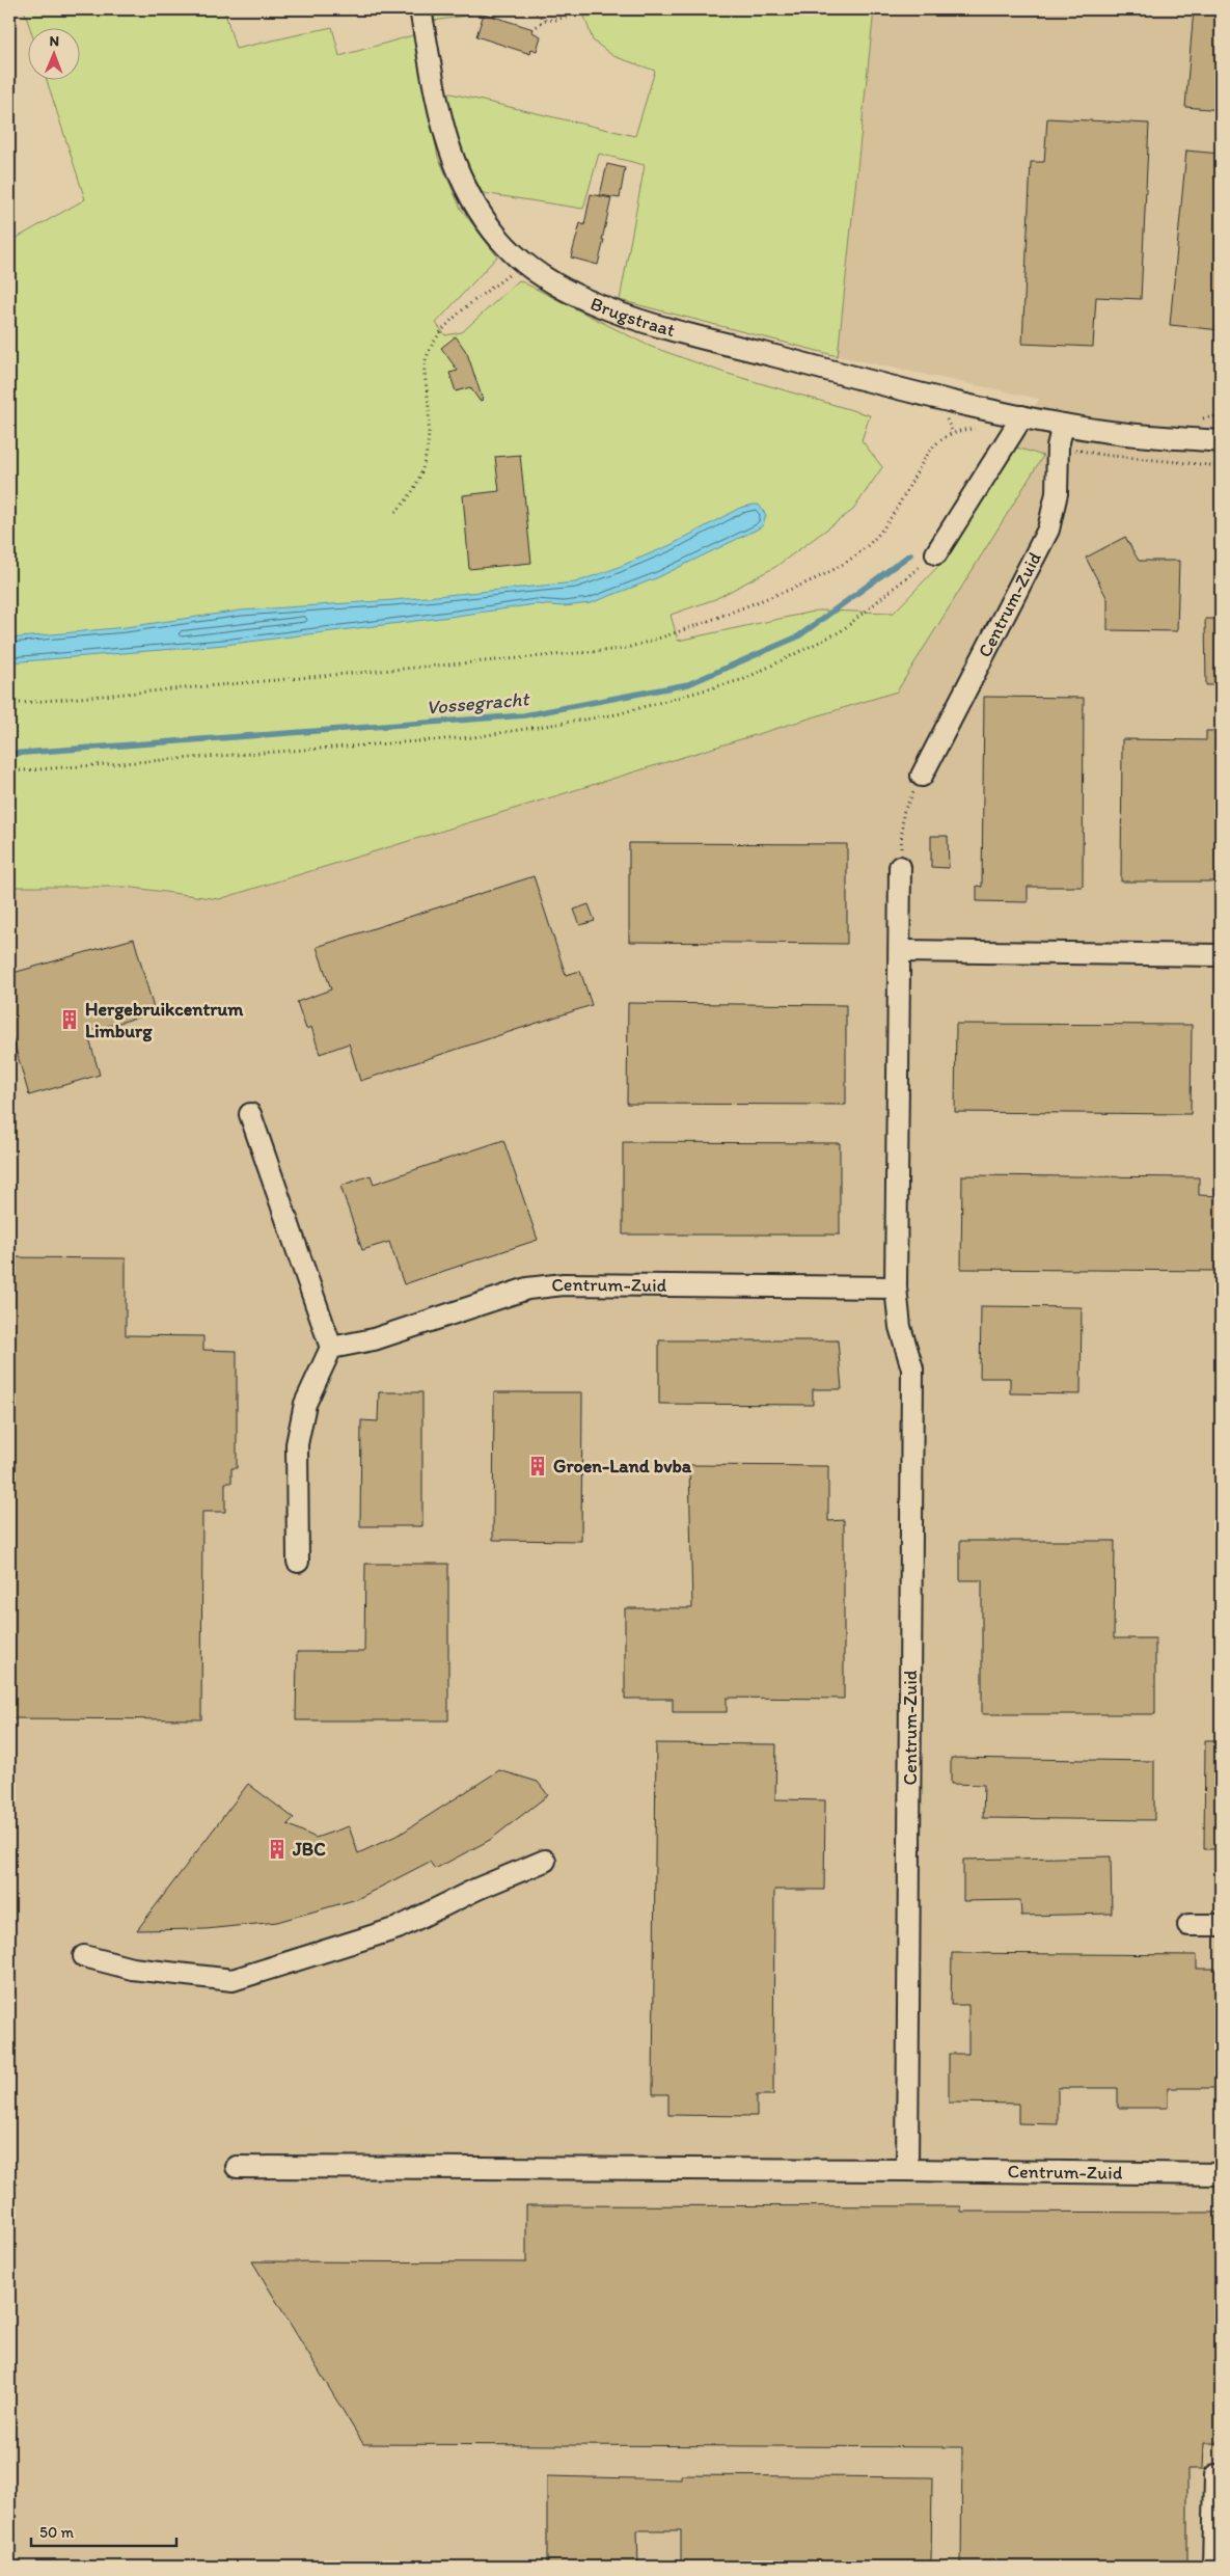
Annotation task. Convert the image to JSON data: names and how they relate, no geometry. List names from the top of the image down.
{
  "streets": {
    "street": ["Brugstraat", "Centrum-Zuid"]
  },
  "water": ["Vossegracht"],
  "places": {
    "building": ["Hergebruikcentrum Limburg", "Groen-Land bvba", "JBC"]
  },
  "scale_bar": "50 m",
  "north": "top"
}
